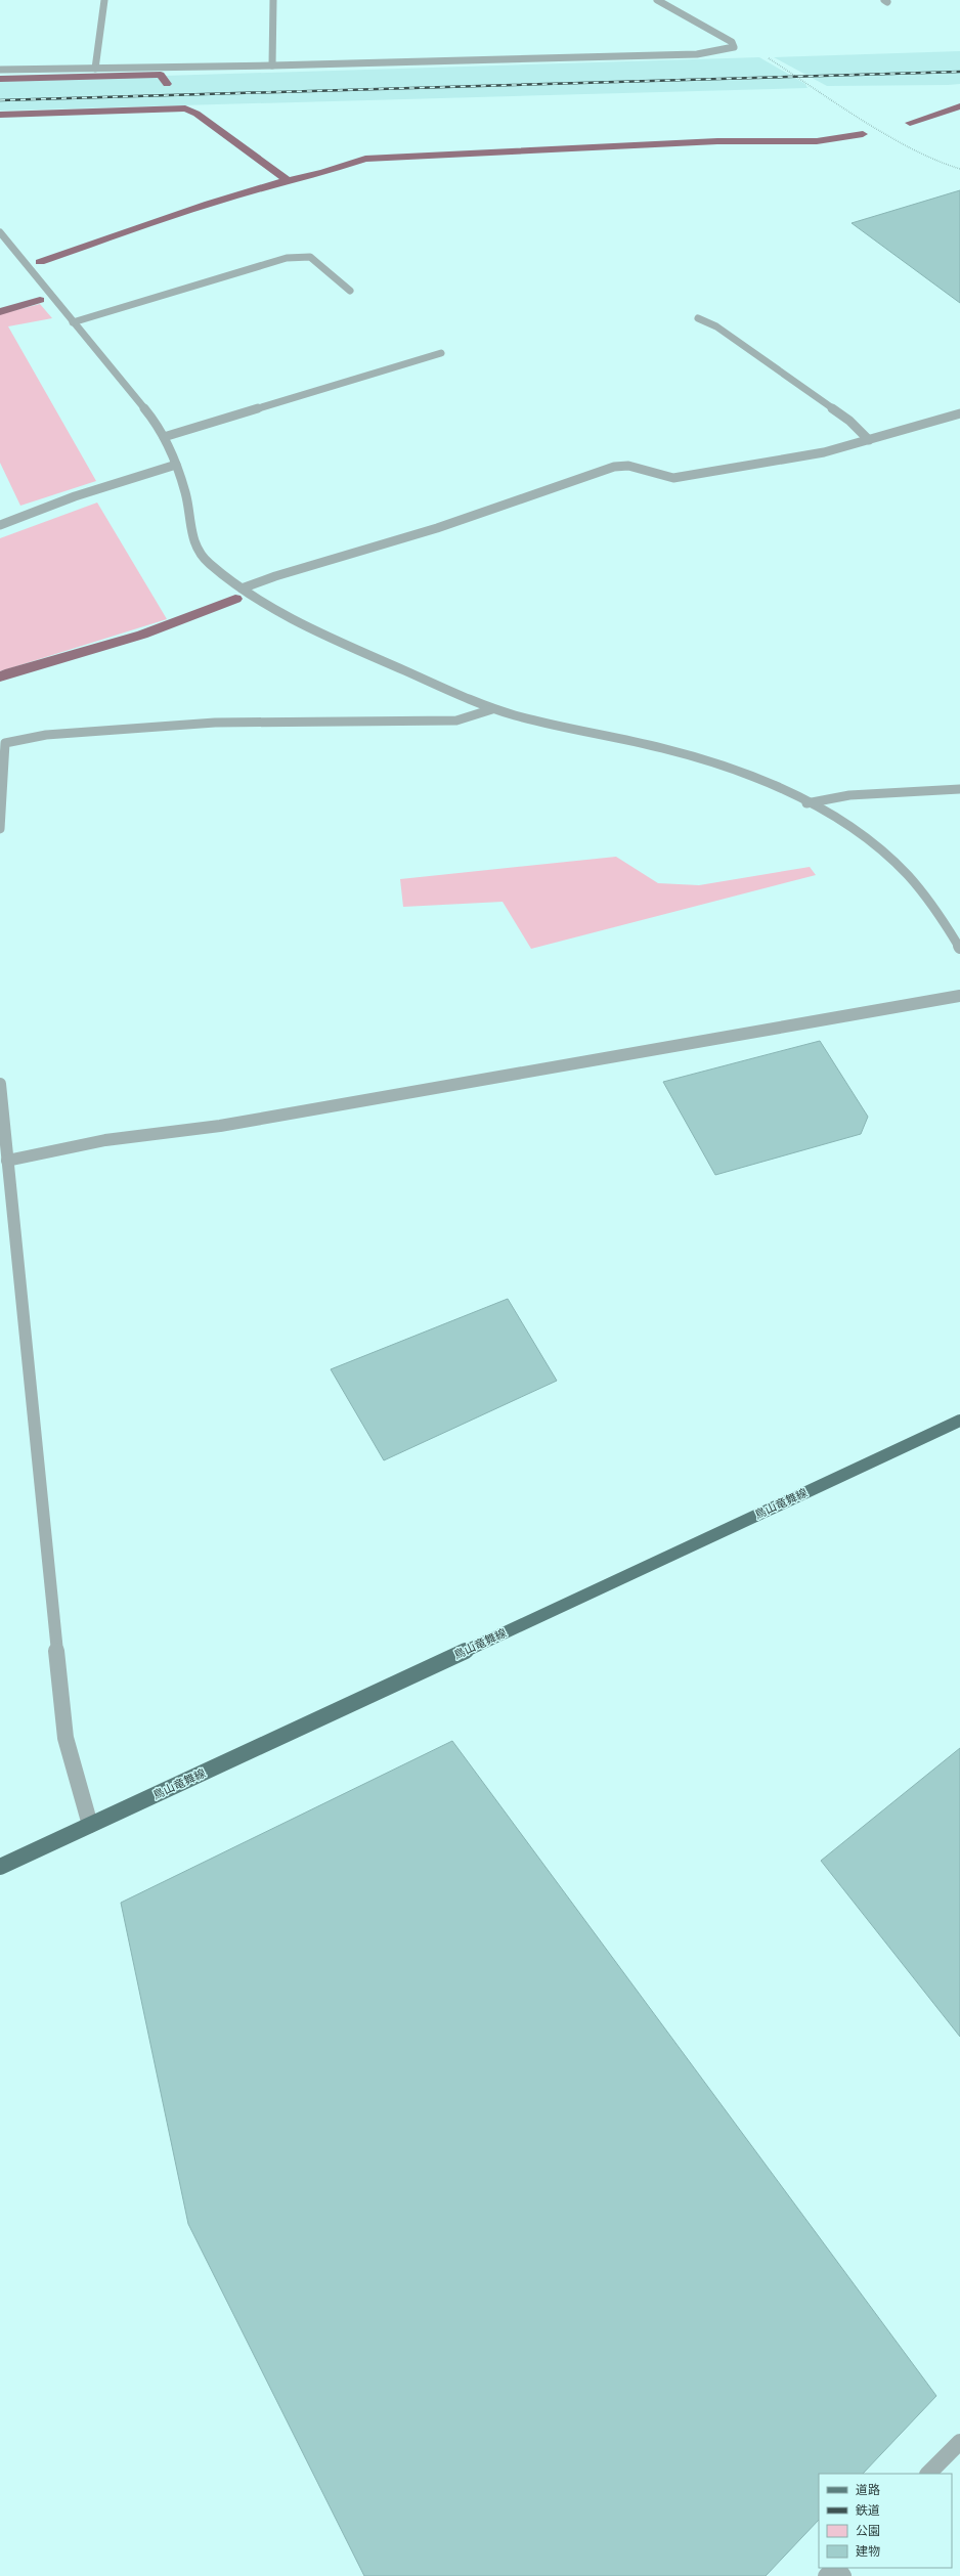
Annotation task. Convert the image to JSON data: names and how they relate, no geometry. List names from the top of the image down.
{
  "streets": {
    "main road": ["鳥山竜舞線"]
  },
  "legend": [
    "道路",
    "鉄道",
    "公園",
    "建物"
  ]
}
